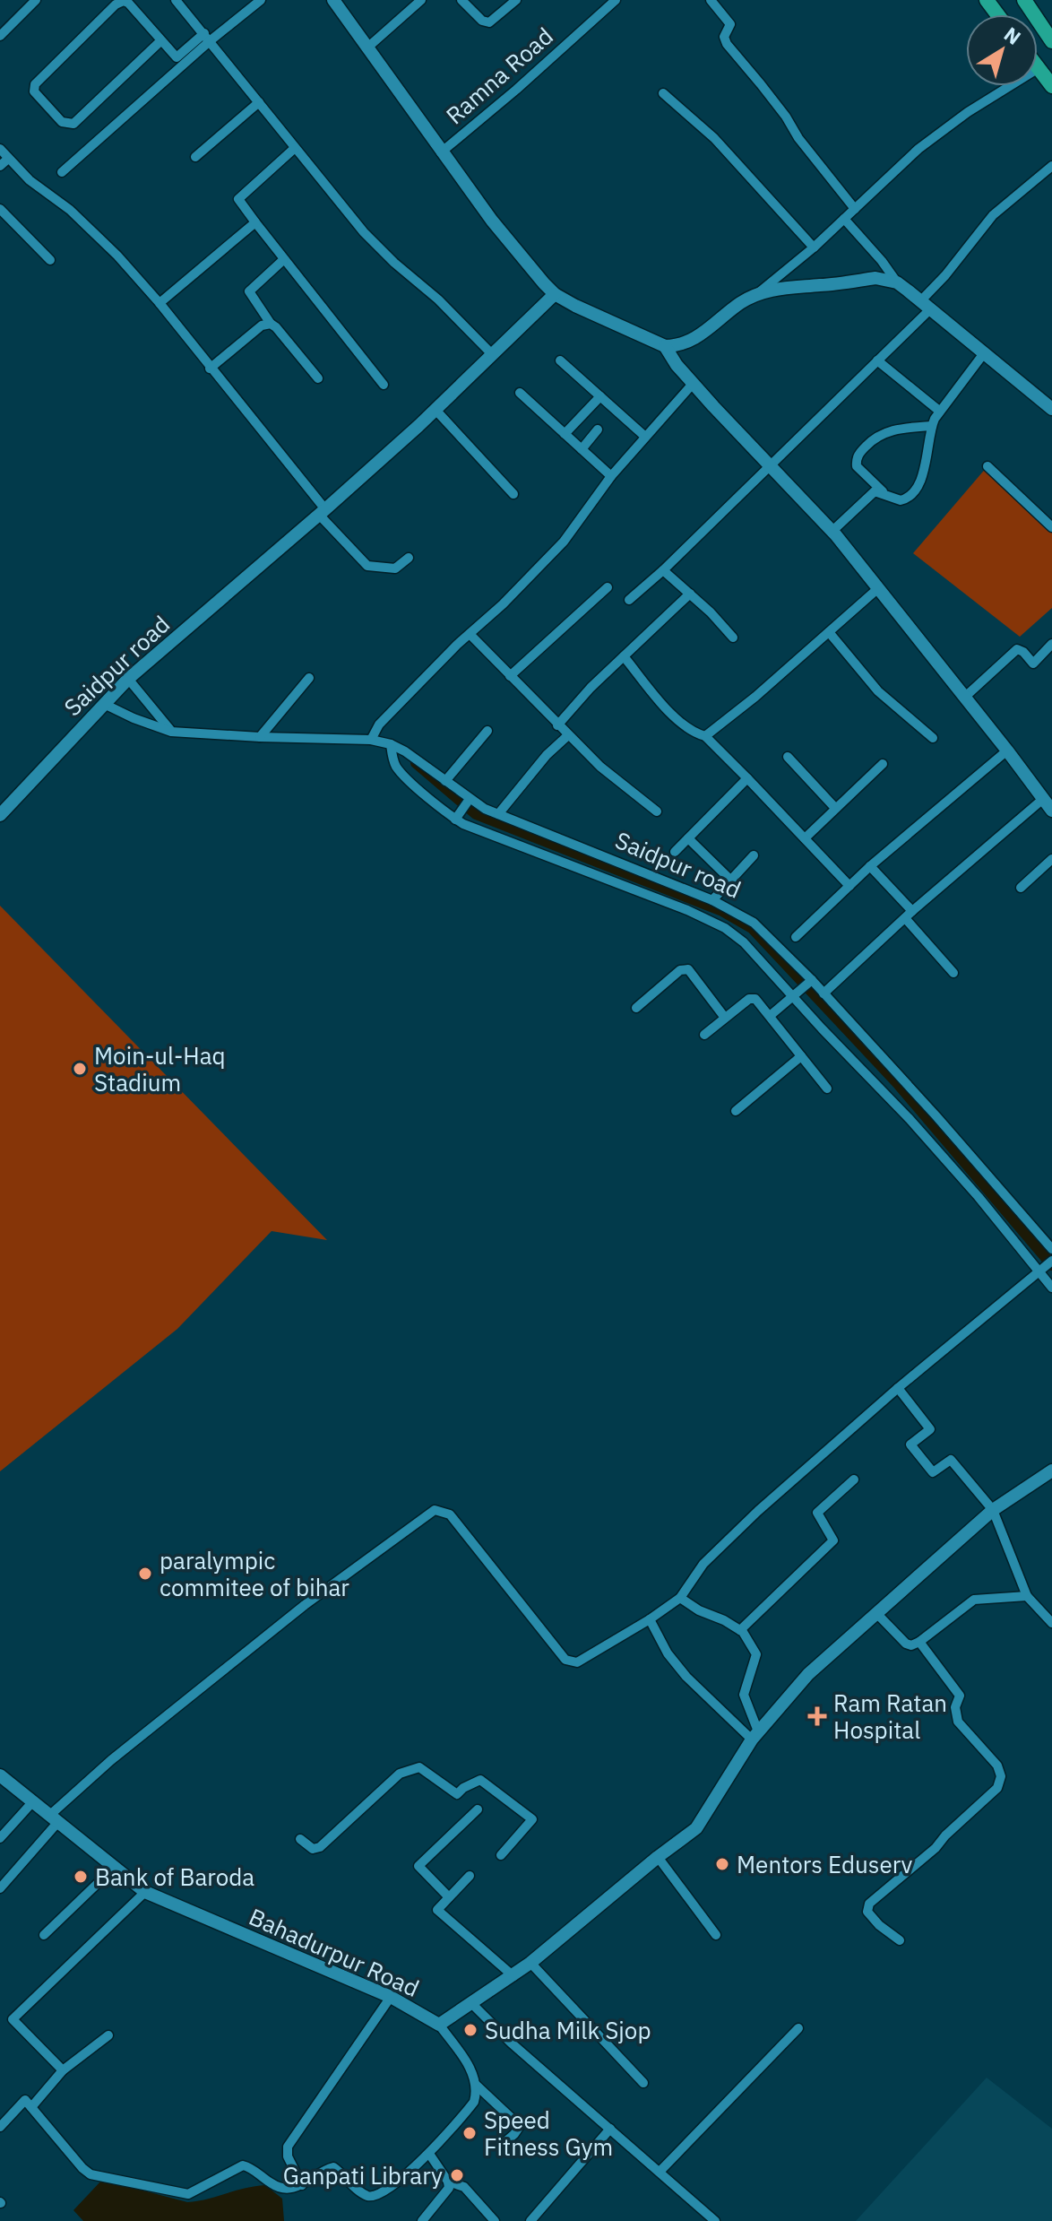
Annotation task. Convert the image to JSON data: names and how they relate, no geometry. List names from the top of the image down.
{
  "streets": {
    "main road": ["Saidpur road", "Bahadurpur Road"],
    "street": ["Ramna Road"]
  },
  "places": {
    "other": [
      "Moin-ul-Haq Stadium",
      "paralympic commitee of bihar",
      "Mentors Eduserv",
      "Bank of Baroda",
      "Sudha Milk Sjop",
      "Speed Fitness Gym",
      "Ganpati Library"
    ],
    "health": ["Ram Ratan Hospital"]
  },
  "north": "top right"
}
